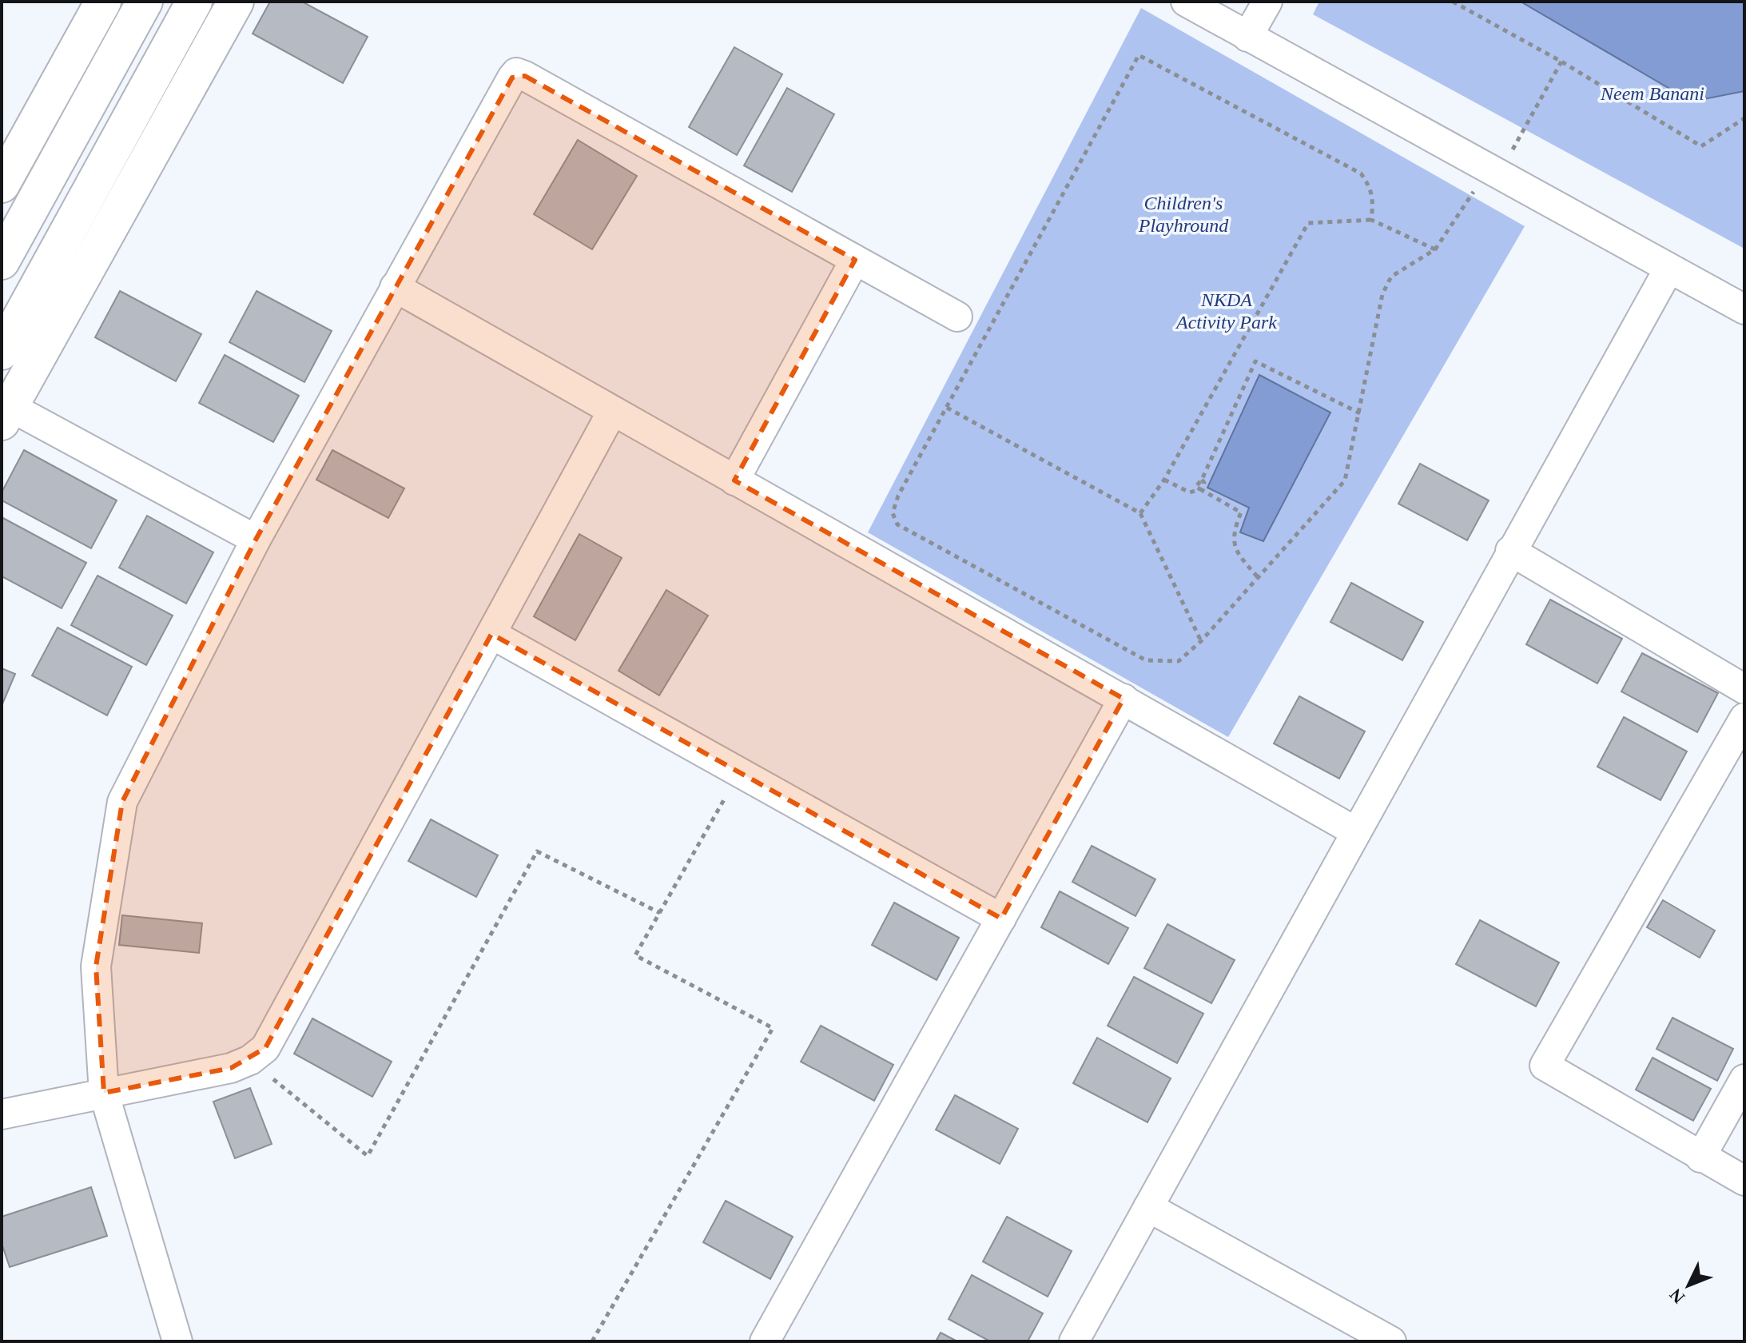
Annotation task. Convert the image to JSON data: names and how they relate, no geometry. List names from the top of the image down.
{
  "parks": ["Neem Banani", "Children's Playhround", "NKDA Activity Park"],
  "north": "bottom left"
}
